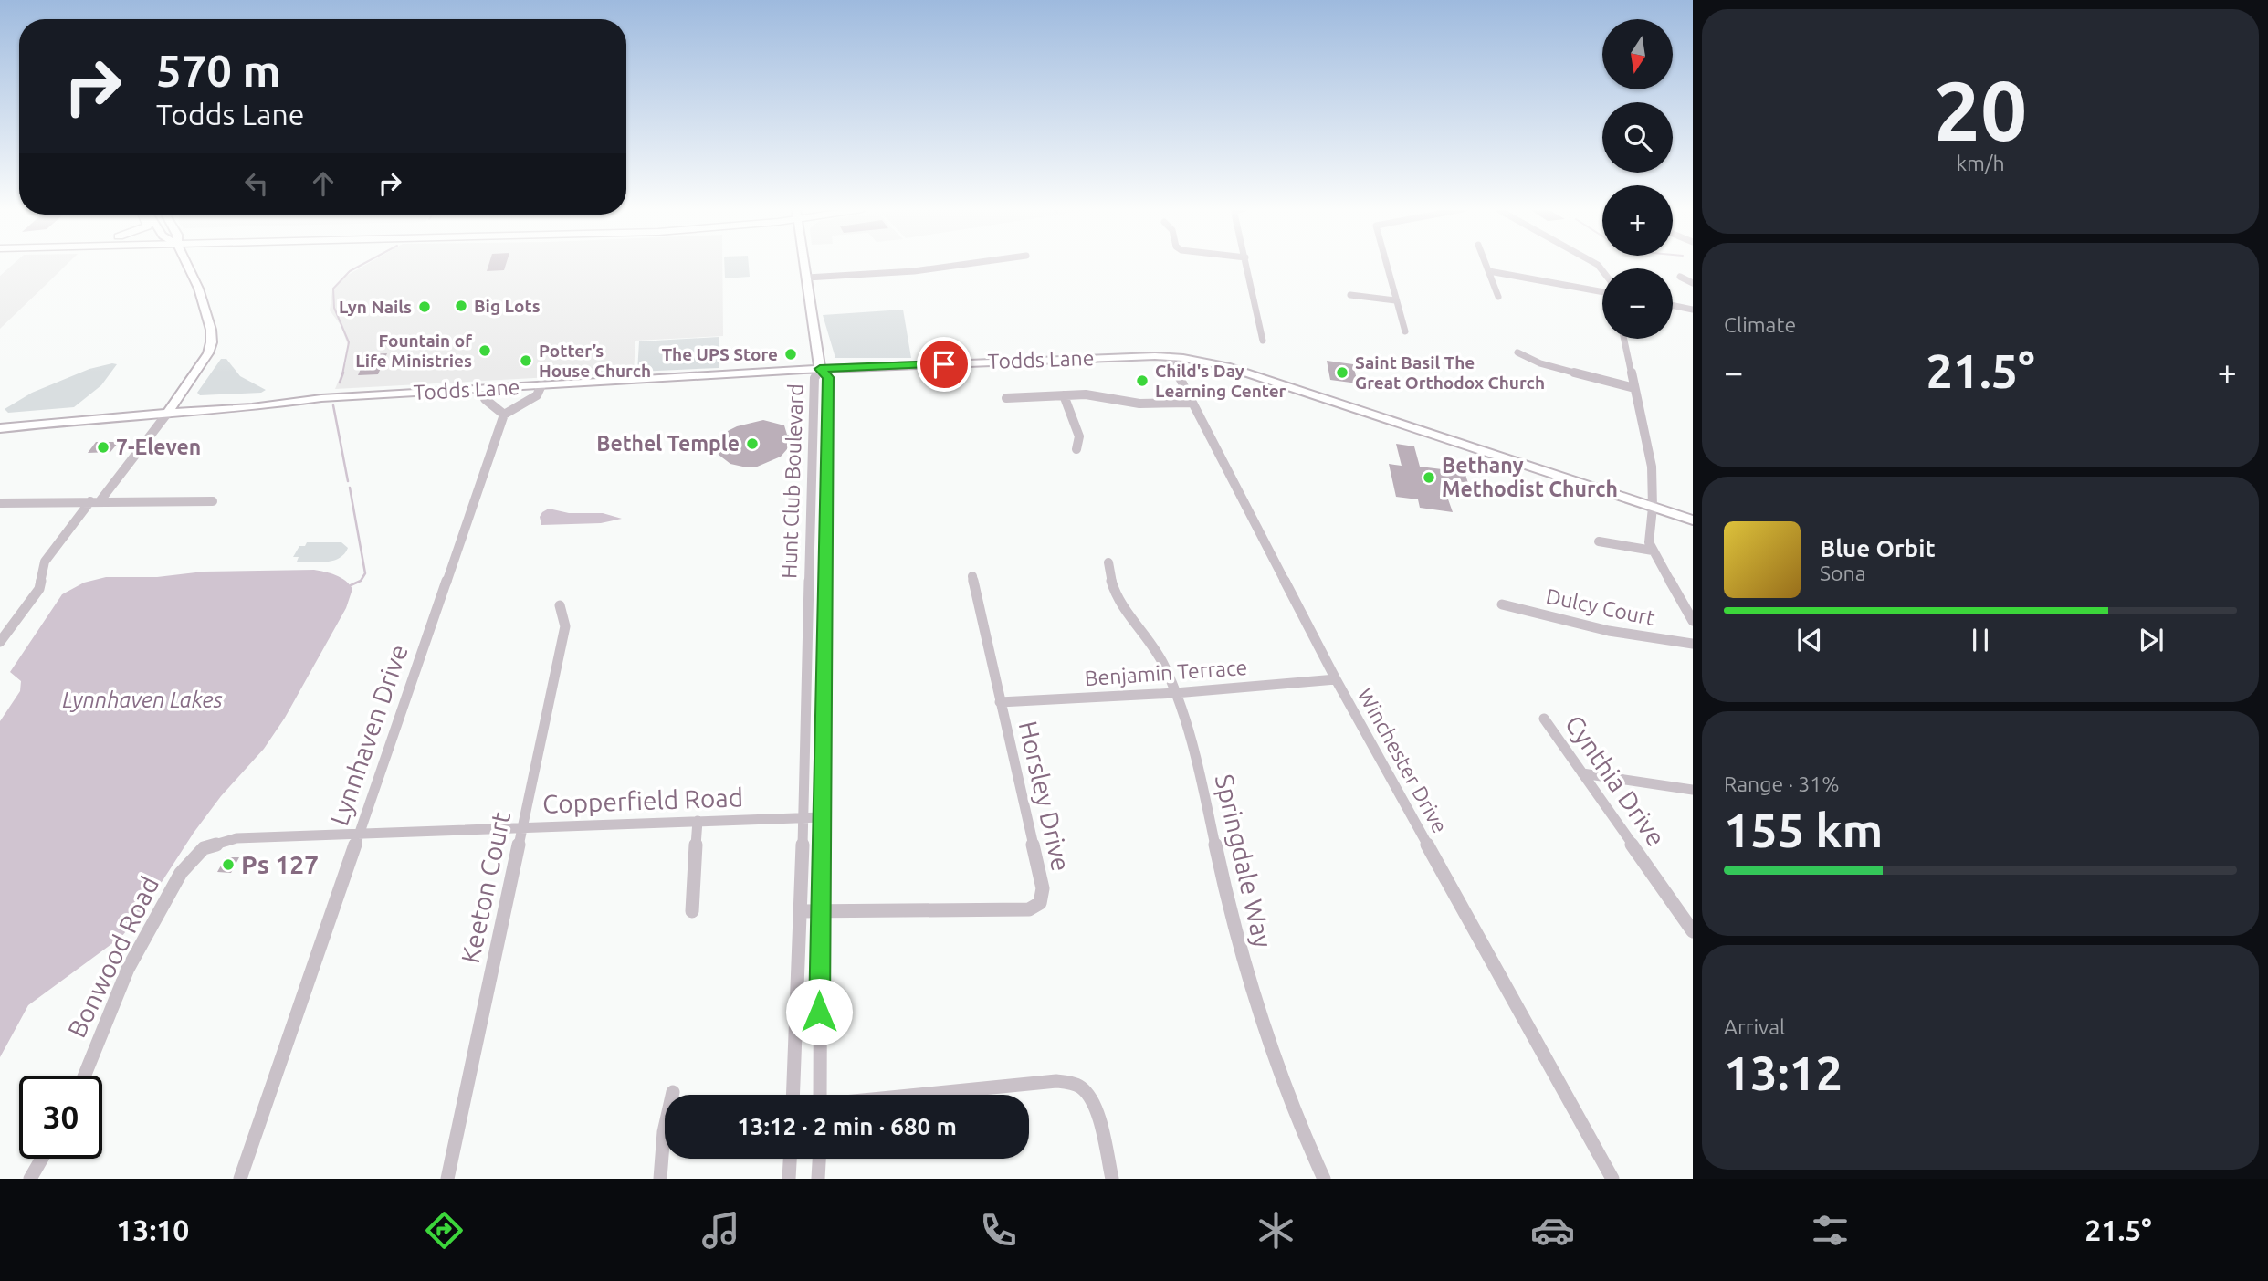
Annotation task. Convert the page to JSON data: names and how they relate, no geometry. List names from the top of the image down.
{
  "streets": {
    "main road": ["Todds Lane"],
    "street": [
      "Hunt Club Boulevard",
      "Dulcy Court",
      "Benjamin Terrace",
      "Lynnhaven Drive",
      "Winchester Drive",
      "Cynthia Drive",
      "Horsley Drive",
      "Copperfield Road",
      "Springdale Way",
      "Keeton Court",
      "Bonwood Road"
    ]
  },
  "crossings": [
    ["Todds Lane", "Hunt Club Boulevard"],
    ["Todds Lane", "Winchester Drive"],
    ["Hunt Club Boulevard", "Horsley Drive"],
    ["Hunt Club Boulevard", "Copperfield Road"],
    ["Benjamin Terrace", "Winchester Drive"],
    ["Benjamin Terrace", "Horsley Drive"],
    ["Benjamin Terrace", "Springdale Way"],
    ["Lynnhaven Drive", "Copperfield Road"],
    ["Copperfield Road", "Keeton Court"],
    ["Copperfield Road", "Bonwood Road"]
  ],
  "water": ["Lynnhaven Lakes"],
  "places": [
    "Big Lots",
    "Lyn Nails",
    "Fountain of Life Ministries",
    "The UPS Store",
    "Potter’s House Church",
    "Saint Basil The Great Orthodox Church",
    "Child's Day Learning Center",
    "Bethel Temple",
    "7-Eleven",
    "Bethany Methodist Church",
    "Ps 127"
  ],
  "north": "bottom",
  "page": {
    "tile": [
      ["20", "km/h"],
      "Climate",
      ["Range · 31%", "155 km"],
      ["Arrival", "13:12"]
    ],
    "map_buttons": ["+", "−"],
    "turn": ["570 m", "Todds Lane"],
    "heat": ["−", "21.5°", "+"],
    "song": ["Blue Orbit", "Sona"],
    "limit": "30",
    "trip": "13:12 · 2 min · 680 m",
    "tabs": ["13:10", "21.5°"]
  }
}
